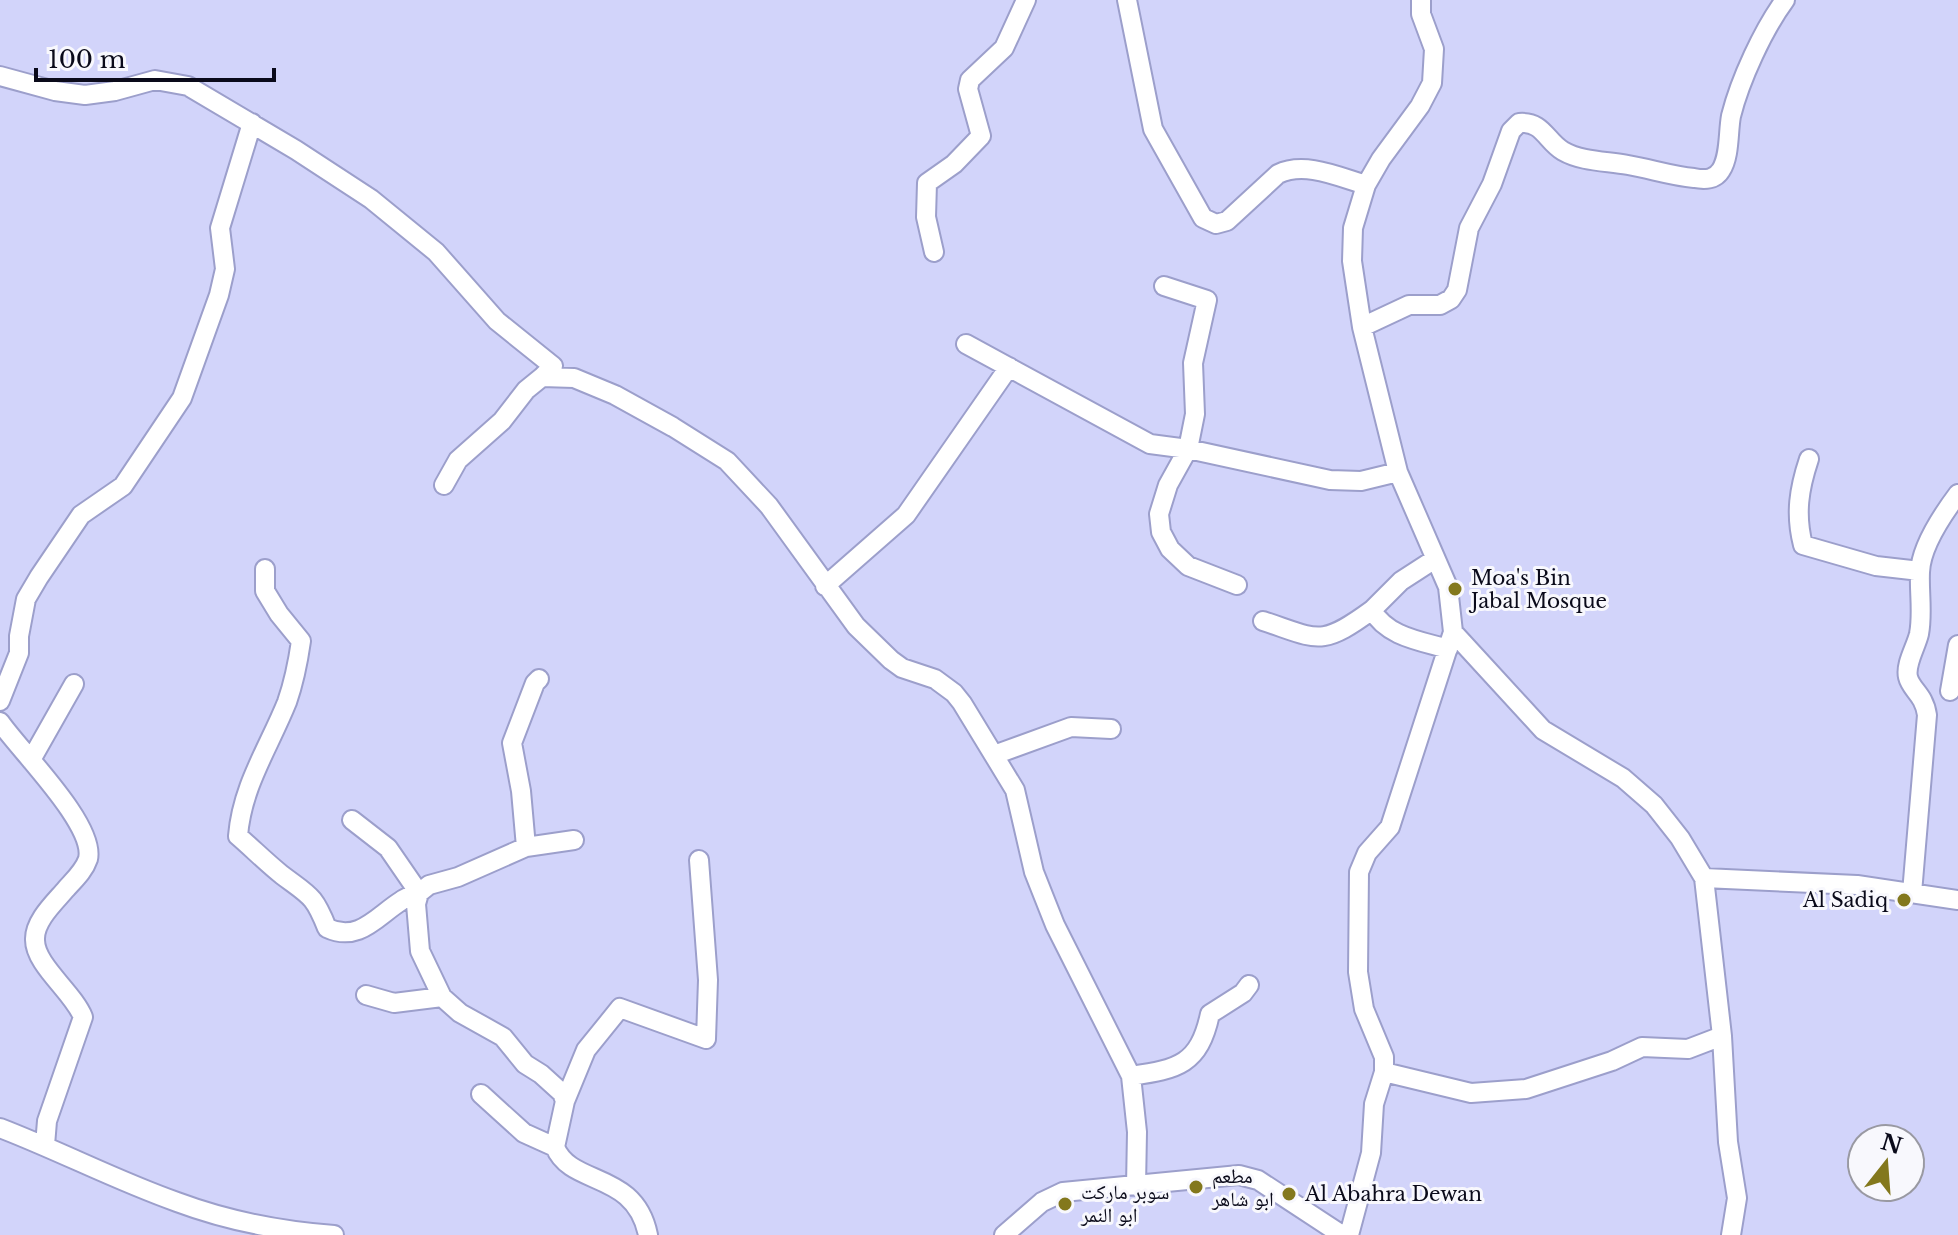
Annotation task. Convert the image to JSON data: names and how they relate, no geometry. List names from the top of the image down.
{
  "places": [
    "Moa's Bin Jabal Mosque",
    "Al Sadiq",
    "مطعم ابو شاهر",
    "Al Abahra Dewan",
    "سوبر ماركت ابو النمر"
  ],
  "scale_bar": "100 m",
  "north": "top"
}
